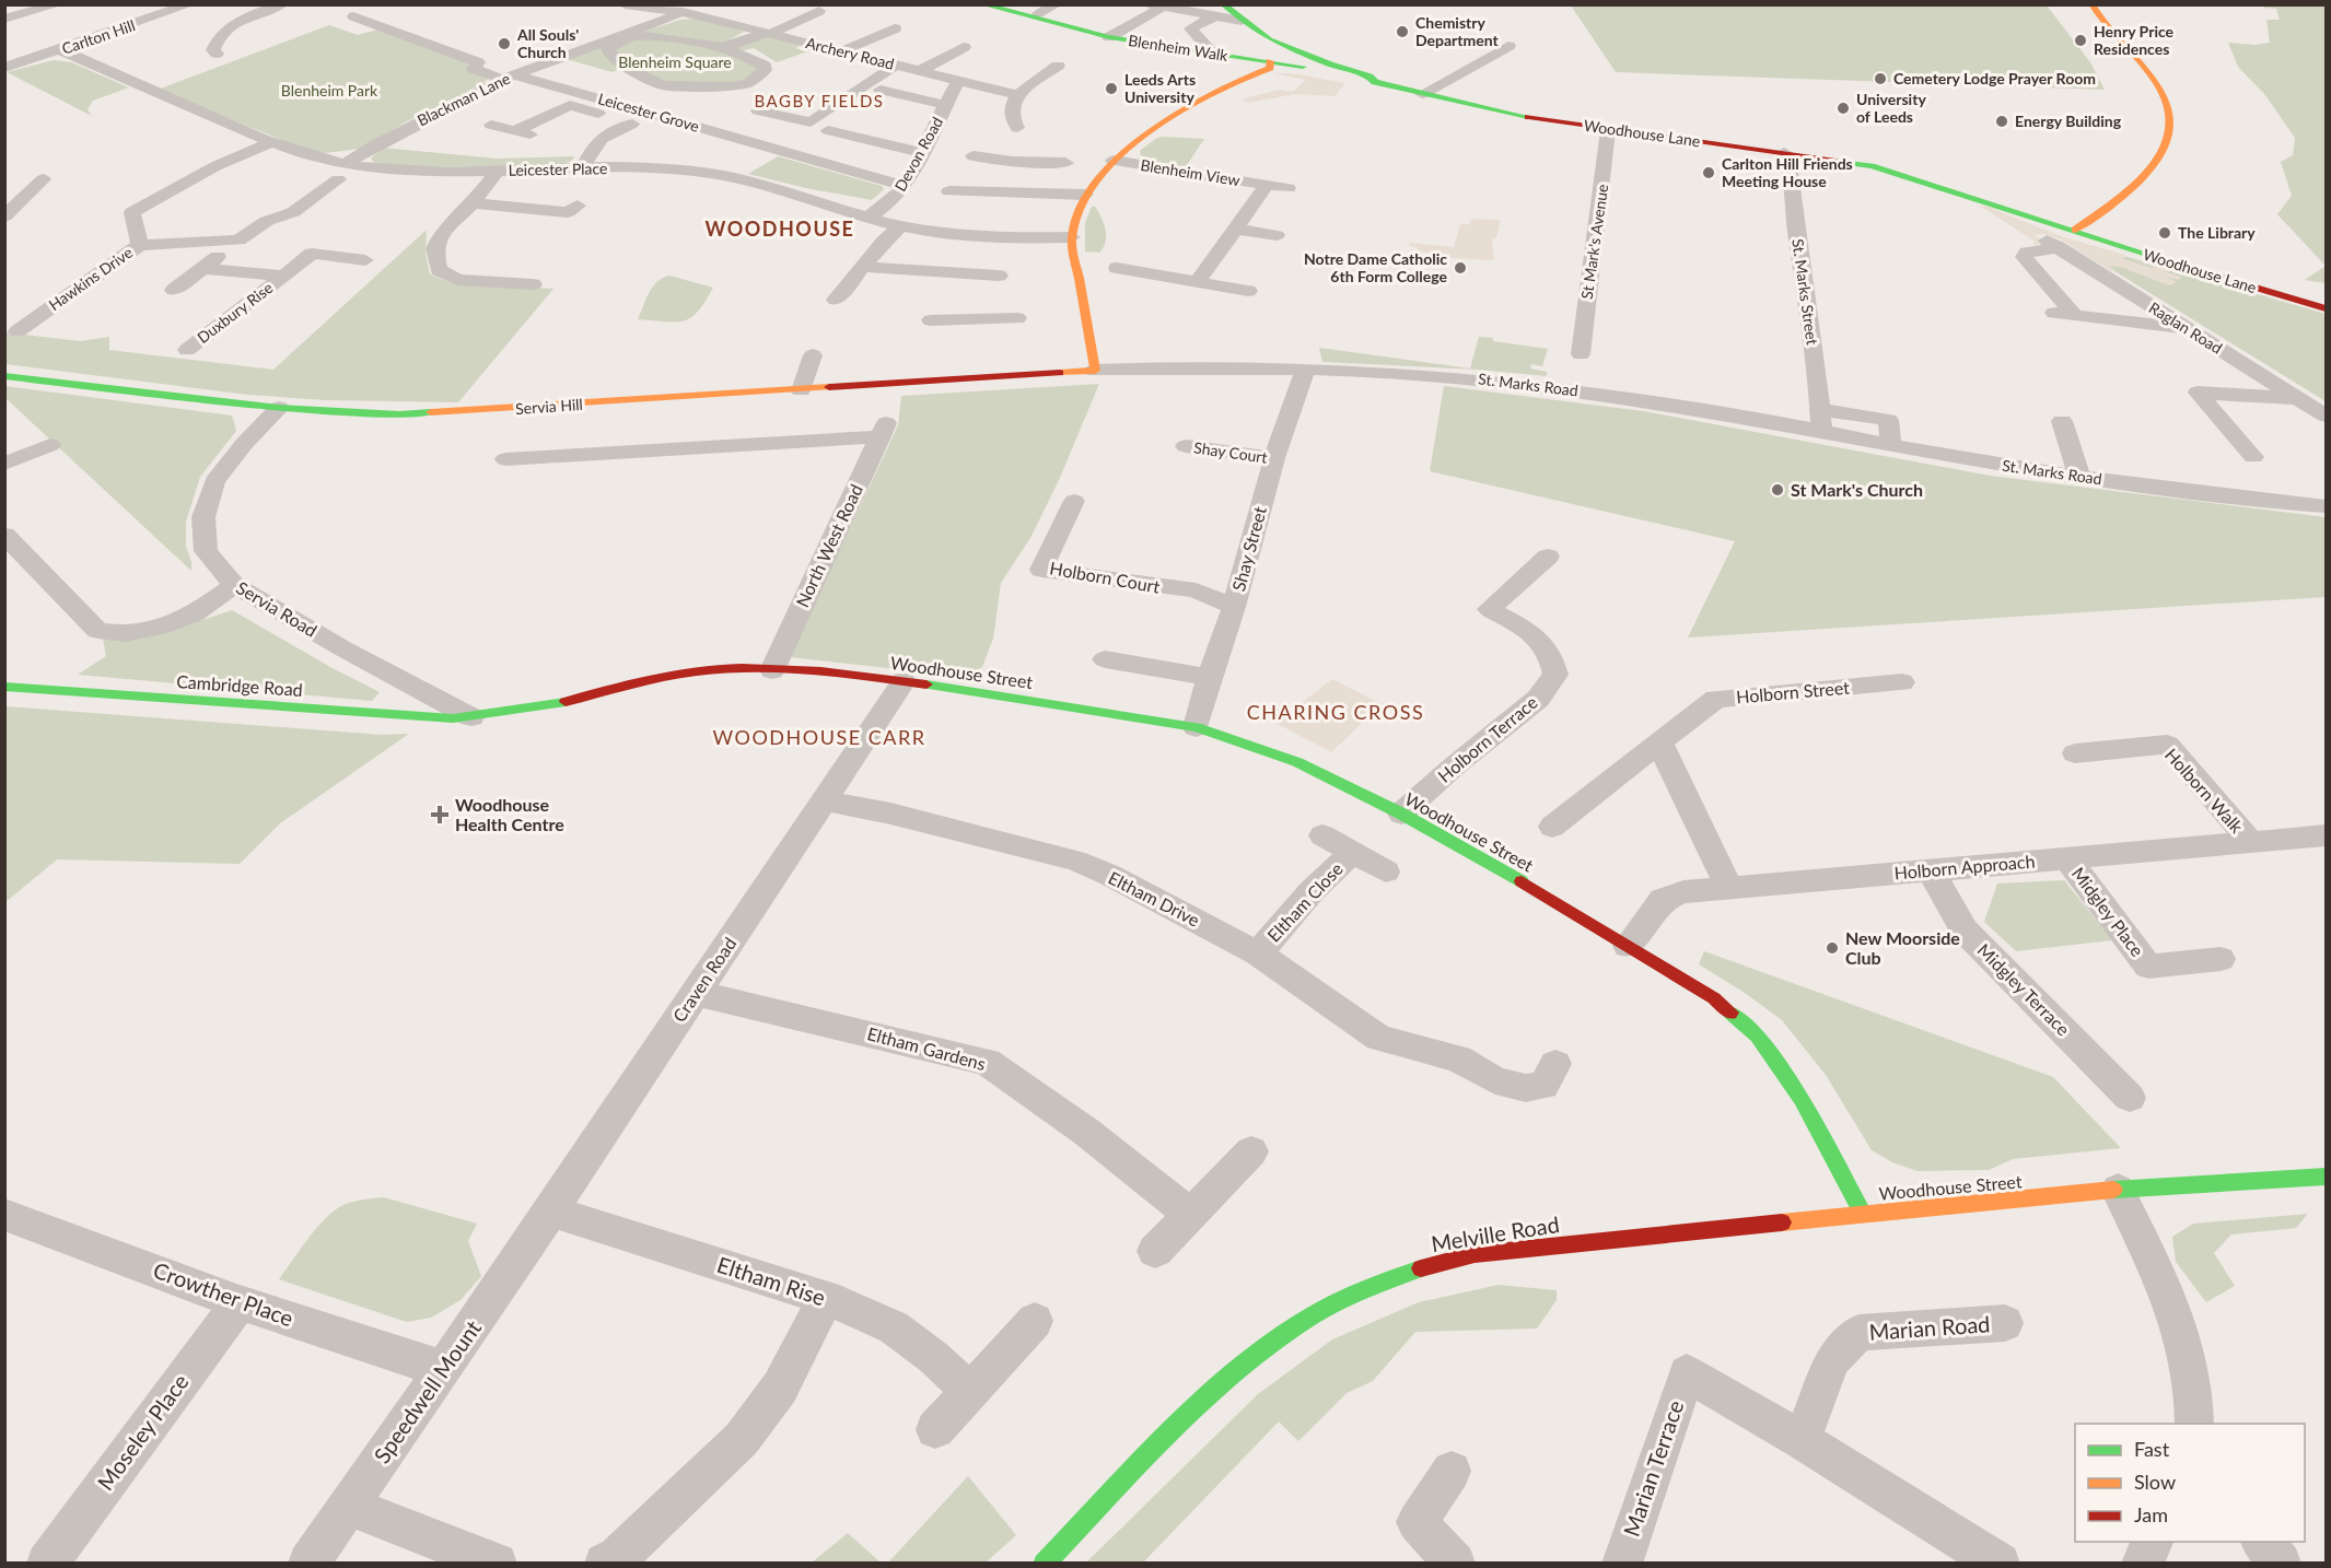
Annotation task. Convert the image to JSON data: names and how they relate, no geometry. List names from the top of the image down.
{
  "streets": {
    "main road": [
      "Blenheim Walk",
      "Woodhouse Lane",
      "Servia Hill",
      "Woodhouse Street",
      "Cambridge Road",
      "Melville Road"
    ],
    "street": [
      "Carlton Hill",
      "Archery Road",
      "Blackman Lane",
      "Leicester Grove",
      "Devon Road",
      "Leicester Place",
      "Blenheim View",
      "St Mark's Avenue",
      "Hawkins Drive",
      "St. Marks Street",
      "Duxbury Rise",
      "Raglan Road",
      "St. Marks Road",
      "Shay Court",
      "North West Road",
      "Shay Street",
      "Holborn Court",
      "Servia Road",
      "Holborn Street",
      "Holborn Terrace",
      "Holborn Walk",
      "Holborn Approach",
      "Eltham Drive",
      "Eltham Close",
      "Midgley Place",
      "Craven Road",
      "Midgley Terrace",
      "Eltham Gardens",
      "Eltham Rise",
      "Crowther Place",
      "Marian Road",
      "Speedwell Mount",
      "Moseley Place",
      "Marian Terrace"
    ]
  },
  "crossings": [
    ["Carlton Hill", "Leicester Place"],
    ["Blenheim Walk", "Woodhouse Lane"],
    ["Archery Road", "Blackman Lane"],
    ["Archery Road", "Devon Road"],
    ["Blackman Lane", "Leicester Grove"],
    ["Blackman Lane", "Leicester Place"],
    ["Blackman Lane", "Duxbury Rise"],
    ["Leicester Grove", "Devon Road"],
    ["Woodhouse Lane", "St Mark's Avenue"],
    ["Woodhouse Lane", "St. Marks Street"],
    ["Devon Road", "Leicester Place"],
    ["Leicester Place", "Hawkins Drive"],
    ["St. Marks Street", "St. Marks Road"],
    ["St. Marks Road", "Servia Hill"],
    ["St. Marks Road", "Shay Street"],
    ["Servia Hill", "Servia Road"],
    ["Shay Court", "Shay Street"],
    ["North West Road", "Woodhouse Street"],
    ["Shay Street", "Holborn Court"],
    ["Shay Street", "Woodhouse Street"],
    ["Servia Road", "Woodhouse Street"],
    ["Servia Road", "Cambridge Road"],
    ["Woodhouse Street", "Cambridge Road"],
    ["Woodhouse Street", "Holborn Terrace"],
    ["Woodhouse Street", "Holborn Approach"],
    ["Woodhouse Street", "Craven Road"],
    ["Woodhouse Street", "Melville Road"],
    ["Holborn Walk", "Holborn Approach"],
    ["Holborn Approach", "Midgley Place"],
    ["Holborn Approach", "Midgley Terrace"],
    ["Eltham Drive", "Eltham Close"],
    ["Eltham Drive", "Craven Road"],
    ["Craven Road", "Eltham Gardens"],
    ["Craven Road", "Eltham Rise"],
    ["Craven Road", "Speedwell Mount"],
    ["Crowther Place", "Speedwell Mount"],
    ["Crowther Place", "Moseley Place"],
    ["Marian Road", "Marian Terrace"]
  ],
  "districts": [
    "BAGBY FIELDS",
    "WOODHOUSE",
    "CHARING CROSS",
    "WOODHOUSE CARR"
  ],
  "parks": ["Blenheim Square", "Blenheim Park"],
  "places": {
    "other": [
      "Chemistry Department",
      "Henry Price Residences",
      "All Souls' Church",
      "Cemetery Lodge Prayer Room",
      "Leeds Arts University",
      "University of Leeds",
      "Energy Building",
      "Carlton Hill Friends Meeting House",
      "The Library",
      "Notre Dame Catholic 6th Form College",
      "St Mark's Church",
      "New Moorside Club"
    ],
    "health": ["Woodhouse Health Centre"]
  },
  "legend": ["Fast", "Slow", "Jam"]
}
